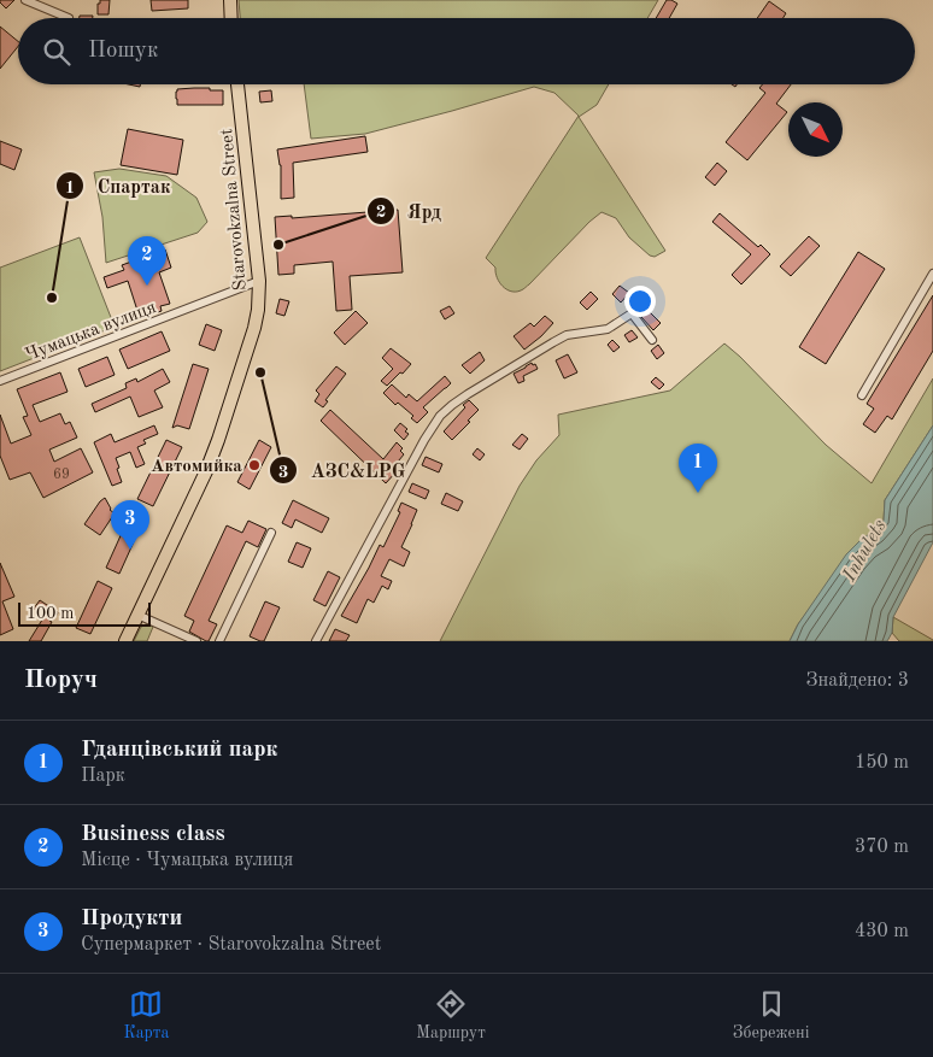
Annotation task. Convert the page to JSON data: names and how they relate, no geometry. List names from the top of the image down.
{
  "streets": {
    "main road": ["Starovokzalna Street"],
    "street": ["Чумацька вулиця"]
  },
  "crossings": [
    ["Starovokzalna Street", "Чумацька вулиця"]
  ],
  "water": ["Inhulets"],
  "places": [
    "Ярд",
    "Спартак",
    "АЗС&LPG",
    "Автомийка"
  ],
  "house_numbers": ["69"],
  "scale_bar": "100 m",
  "north": "bottom right",
  "page": {
    "search": "Пошук",
    "pins": ["2", "1", "3"],
    "scale": "100 m",
    "heading": ["Поруч", "Знайдено: 3"],
    "list": [
      {
        "mark": "1",
        "name": "Гданцівський парк",
        "note": "Парк",
        "value": "150 m"
      },
      {
        "mark": "2",
        "name": "Business class",
        "note": "Місце · Чумацька вулиця",
        "value": "370 m"
      },
      {
        "mark": "3",
        "name": "Продукти",
        "note": "Супермаркет · Starovokzalna Street",
        "value": "430 m"
      }
    ],
    "nav": ["Карта", "Маршрут", "Збережені"]
  }
}
